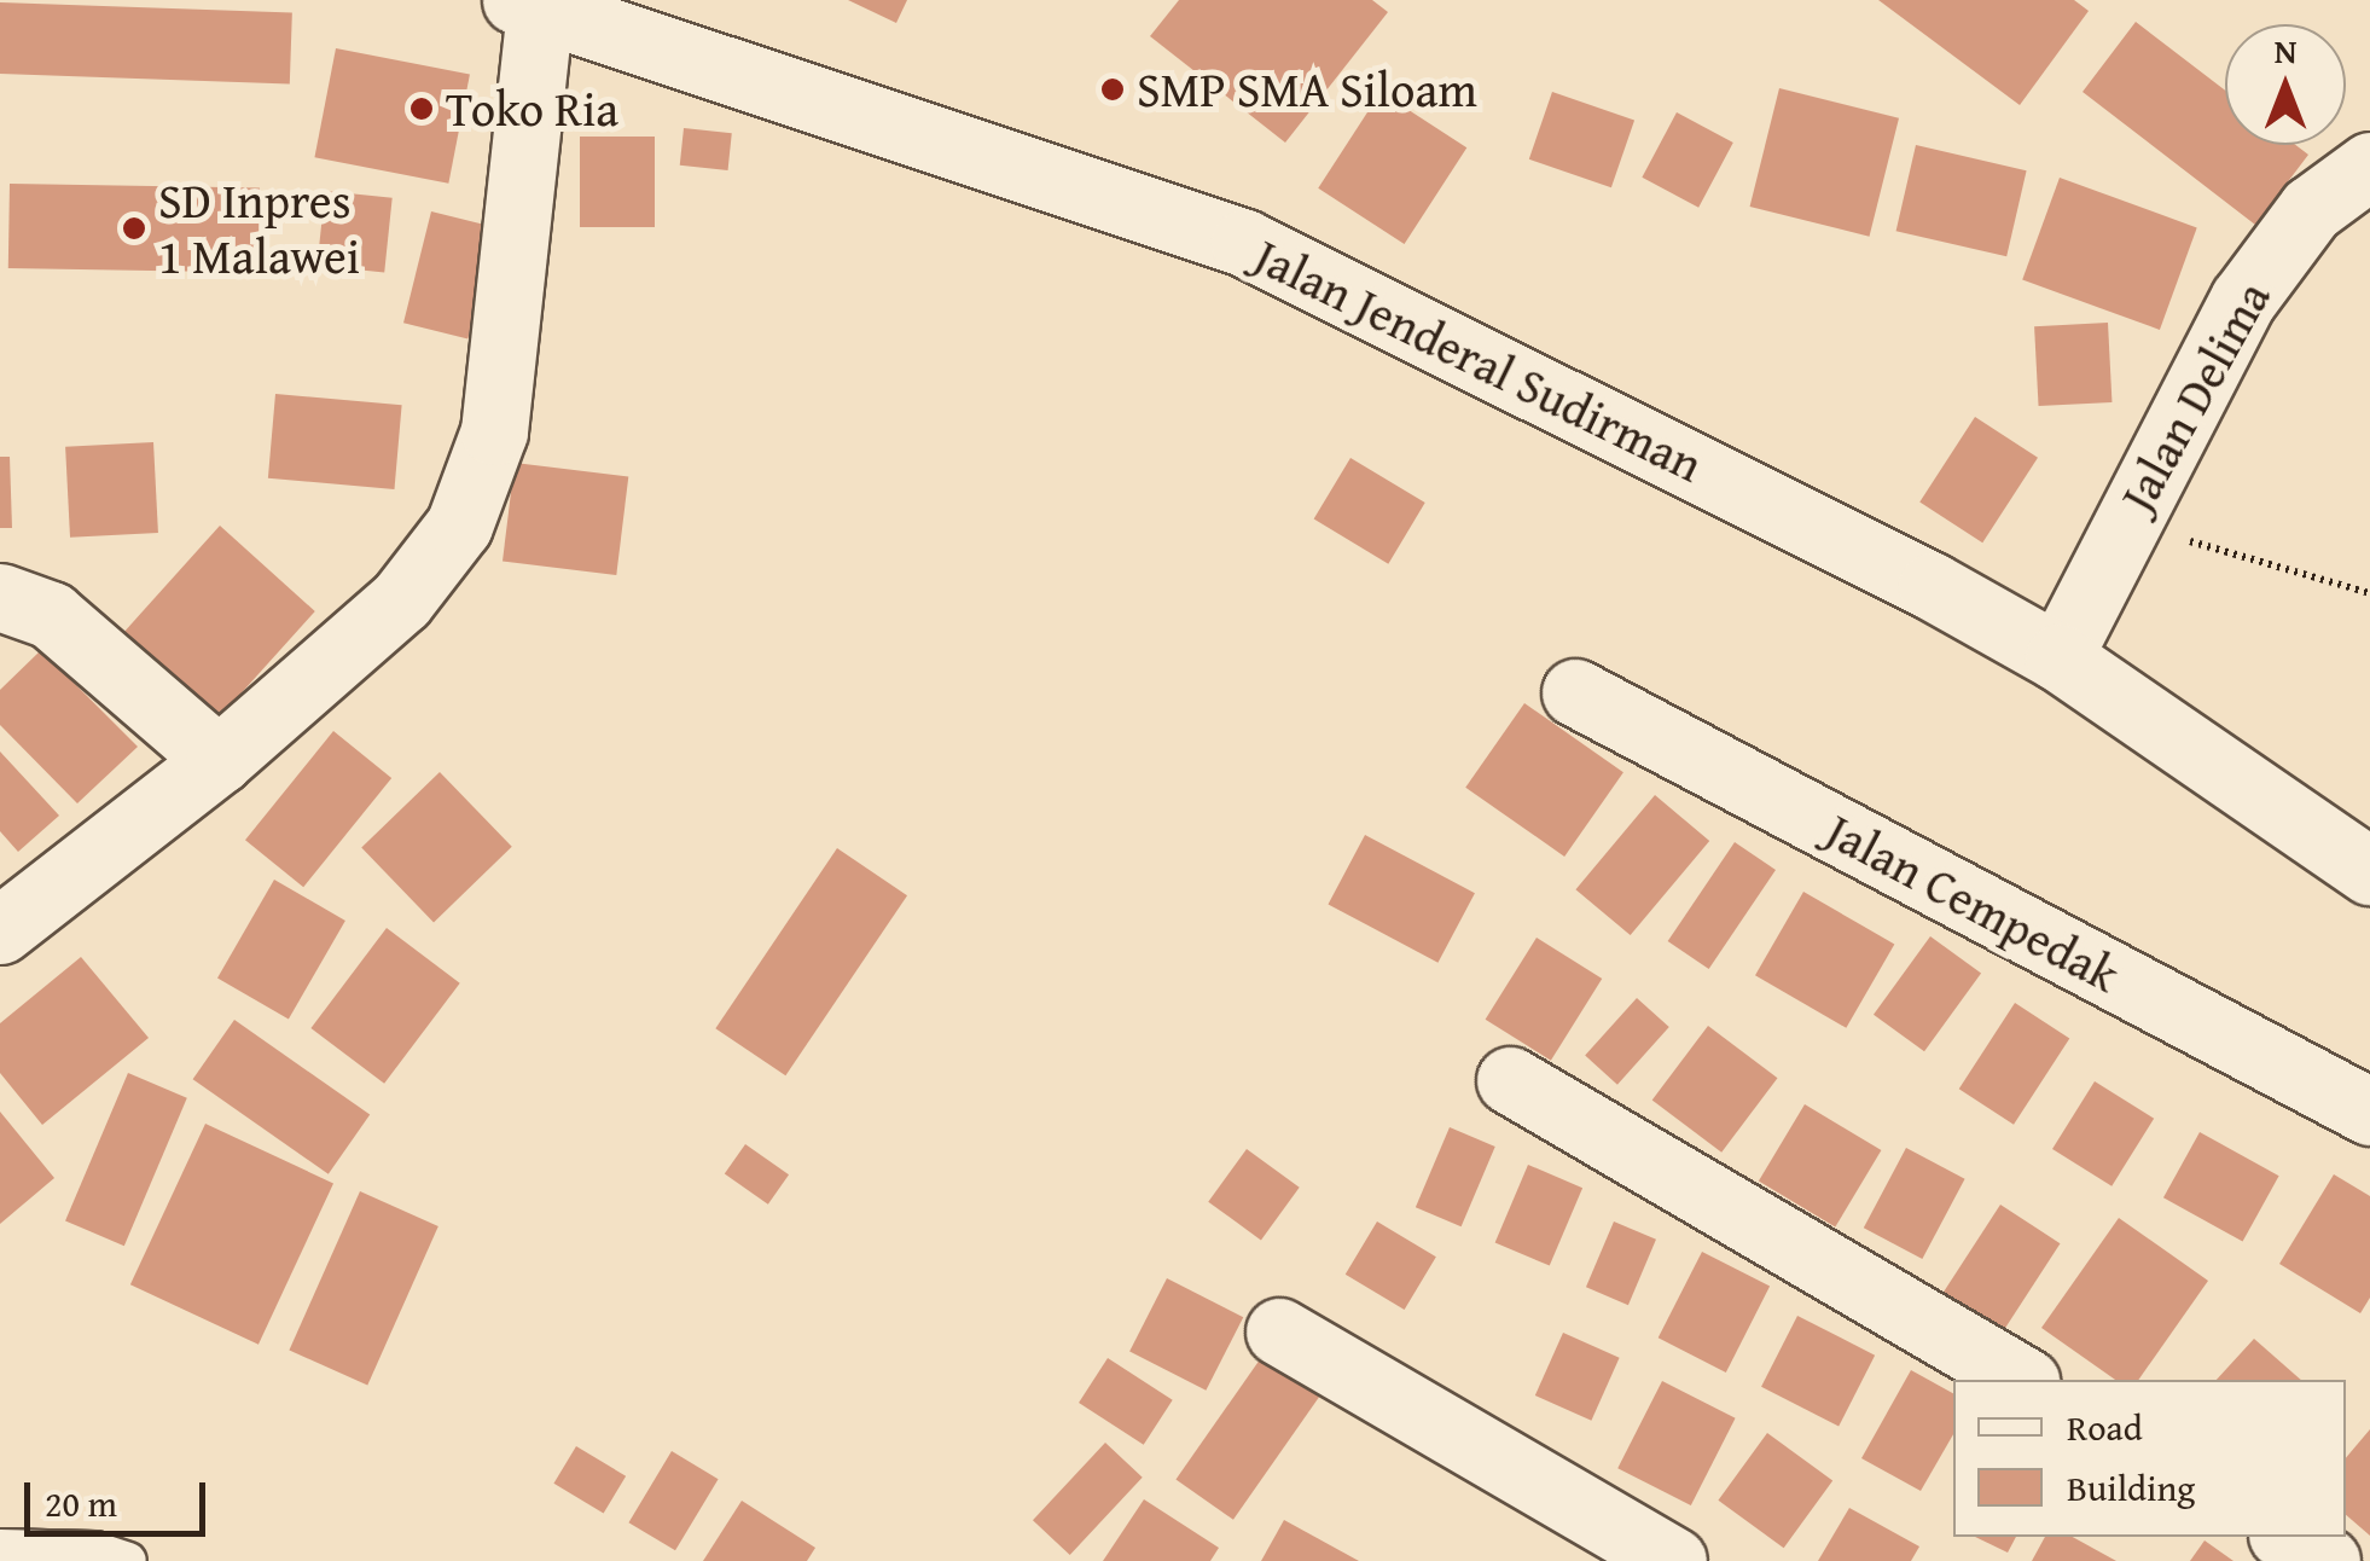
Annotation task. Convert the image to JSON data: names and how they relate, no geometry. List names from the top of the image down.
{
  "streets": {
    "street": ["Jalan Jenderal Sudirman", "Jalan Delima", "Jalan Cempedak"]
  },
  "crossings": [
    ["Jalan Jenderal Sudirman", "Jalan Delima"]
  ],
  "places": ["SMP SMA Siloam", "Toko Ria", "SD Inpres 1 Malawei"],
  "legend": ["Road", "Building"],
  "scale_bar": "20 m",
  "north": "top"
}
